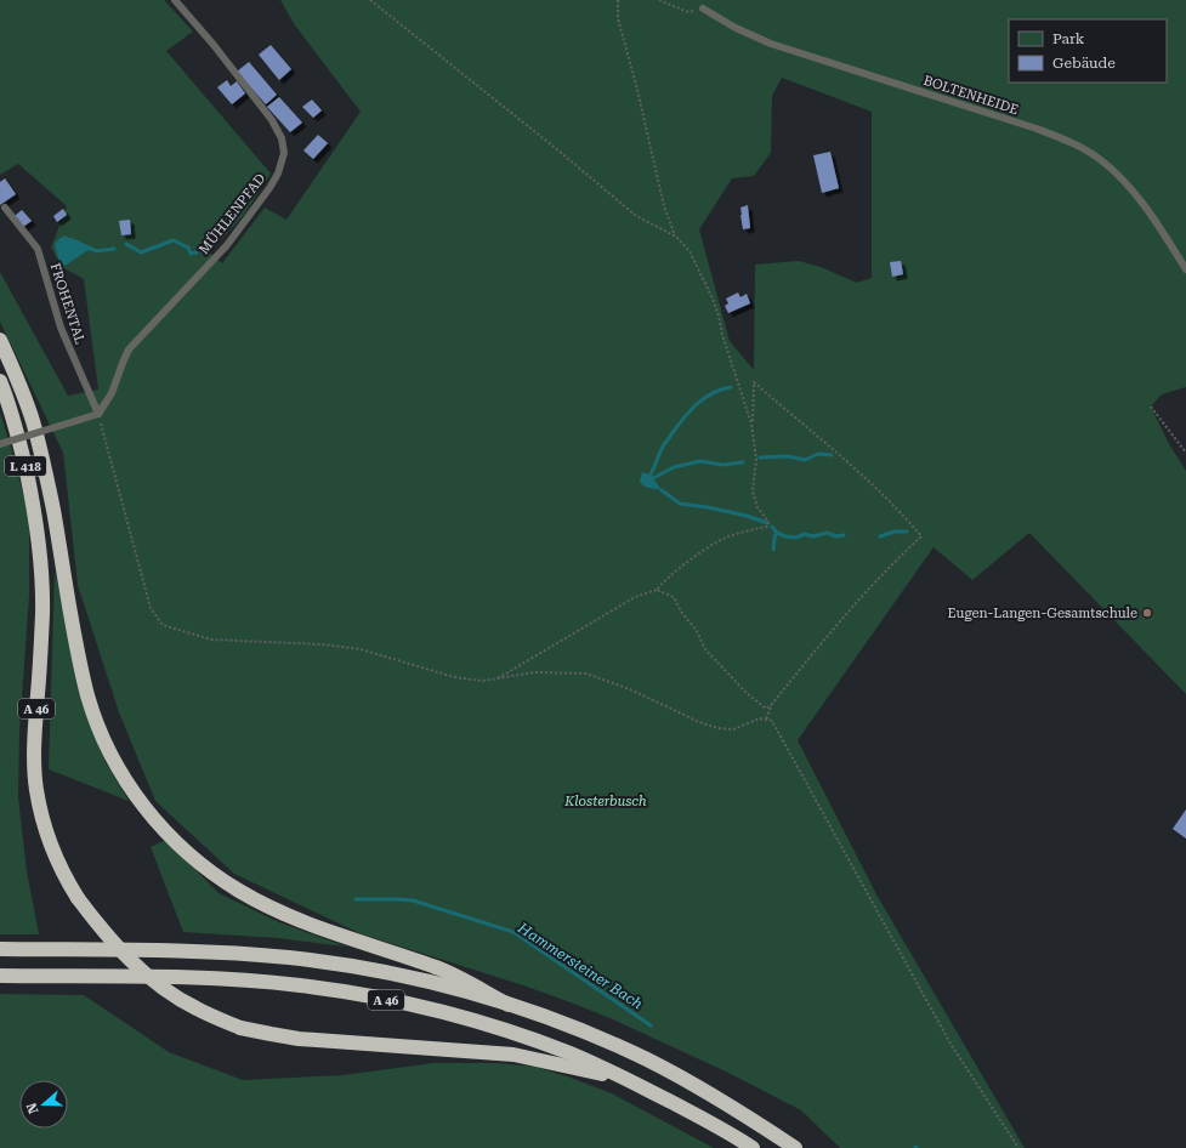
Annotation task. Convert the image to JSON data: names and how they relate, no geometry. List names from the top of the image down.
{
  "streets": {
    "highway": ["L 418", "A 46"],
    "lane": ["BOLTENHEIDE", "MÜHLENPFAD", "FROHENTAL"]
  },
  "crossings": [
    ["MÜHLENPFAD", "FROHENTAL"],
    ["L 418", "A 46"]
  ],
  "water": ["Hammersteiner Bach"],
  "parks": ["Klosterbusch"],
  "places": ["Eugen-Langen-Gesamtschule"],
  "legend": ["Park", "Gebäude"],
  "north": "left"
}
